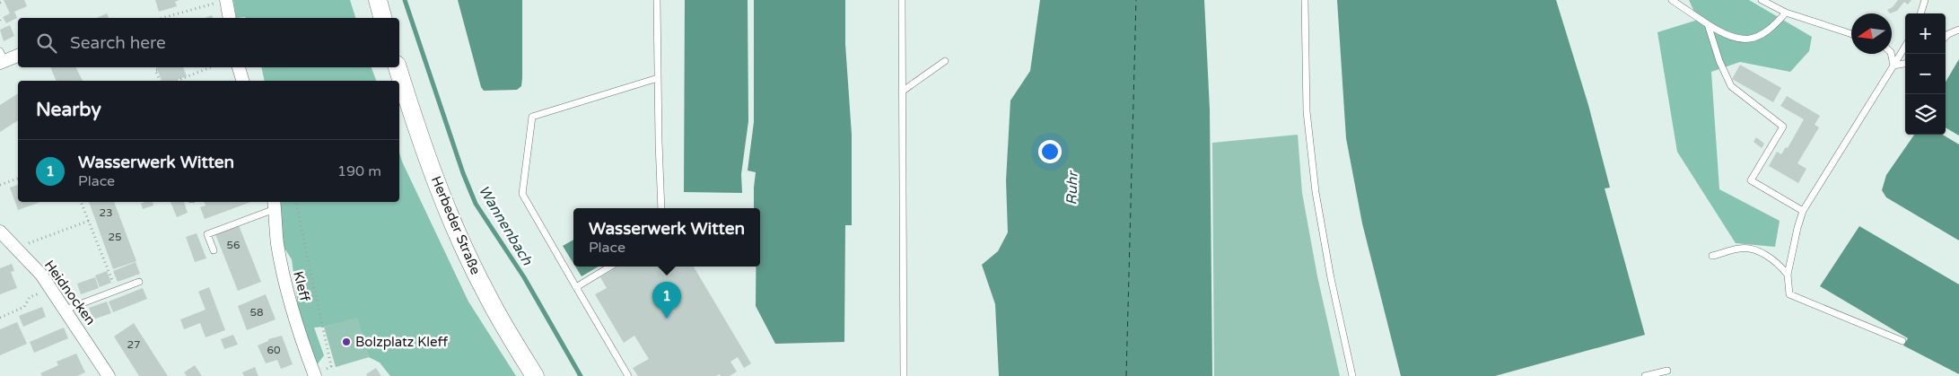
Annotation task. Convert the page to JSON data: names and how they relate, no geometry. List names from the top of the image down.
{
  "streets": {
    "main road": ["Herbeder Straße"],
    "street": ["Kleff", "Heidnocken"]
  },
  "water": ["Ruhr", "Wannenbach"],
  "places": ["Bolzplatz Kleff"],
  "house_numbers": [
    "23",
    "25",
    "56",
    "58",
    "27",
    "60"
  ],
  "north": "left",
  "page": {
    "map_buttons": ["+", "−"],
    "search": "Search here",
    "heading": "Nearby",
    "list": [
      {
        "mark": "1",
        "name": "Wasserwerk Witten",
        "note": "Place",
        "value": "190 m"
      }
    ],
    "popup": ["Wasserwerk Witten", "Place"],
    "pins": "1"
  }
}
